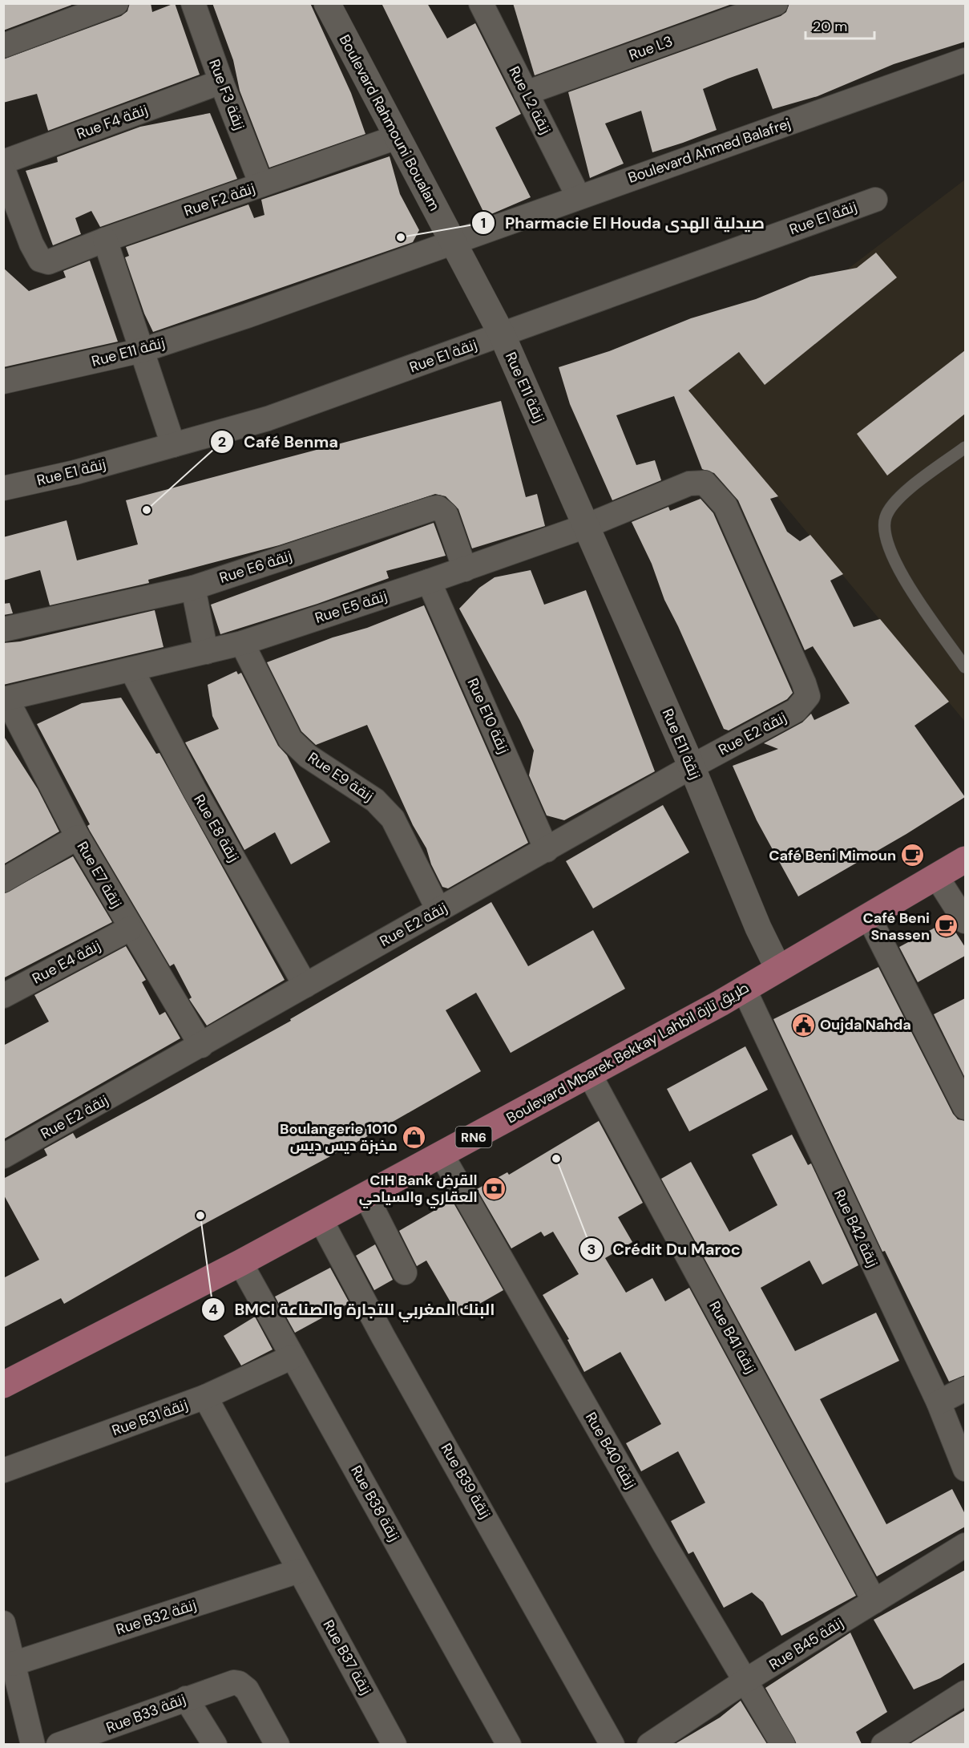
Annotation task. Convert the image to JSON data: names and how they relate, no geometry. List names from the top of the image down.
{
  "streets": {
    "main road": ["Boulevard Mbarek Bekkay Lahbil طريق تازة", "RN6"],
    "street": [
      "Rue L3",
      "Rue F3 زنقة",
      "Rue L2 زنقة",
      "Rue F4 زنقة",
      "Boulevard Rahmouni Boualam",
      "Boulevard Ahmed Balafrej",
      "Rue F2 زنقة",
      "Rue E1 زنقة",
      "Rue E11 زنقة",
      "Rue E6 زنقة",
      "Rue E5 زنقة",
      "Rue E10 زنقة",
      "Rue E2 زنقة",
      "Rue E9 زنقة",
      "Rue E8 زنقة",
      "Rue E7 زنقة",
      "Rue E4 زنقة",
      "Rue B42 زنقة",
      "Rue B41 زنقة",
      "Rue B31 زنقة",
      "Rue B40 زنقة",
      "Rue B39 زنقة",
      "Rue B38 زنقة",
      "Rue B32 زنقة",
      "Rue B45 زنقة",
      "Rue B37 زنقة",
      "Rue B33 زنقة"
    ]
  },
  "crossings": [
    ["Rue L3", "Rue L2 زنقة"],
    ["Rue F3 زنقة", "Rue F4 زنقة"],
    ["Rue F3 زنقة", "Rue F2 زنقة"],
    ["Rue L2 زنقة", "Boulevard Ahmed Balafrej"],
    ["Boulevard Rahmouni Boualam", "Boulevard Ahmed Balafrej"],
    ["Boulevard Rahmouni Boualam", "Rue F2 زنقة"],
    ["Boulevard Rahmouni Boualam", "Rue E11 زنقة"],
    ["Boulevard Ahmed Balafrej", "Rue E11 زنقة"],
    ["Rue E1 زنقة", "Rue E11 زنقة"],
    ["Rue E11 زنقة", "Rue E5 زنقة"],
    ["Rue E11 زنقة", "Rue E2 زنقة"],
    ["Rue E11 زنقة", "Boulevard Mbarek Bekkay Lahbil طريق تازة"],
    ["Rue E6 زنقة", "Rue E5 زنقة"],
    ["Rue E5 زنقة", "Rue E10 زنقة"],
    ["Rue E5 زنقة", "Rue E2 زنقة"],
    ["Rue E5 زنقة", "Rue E9 زنقة"],
    ["Rue E5 زنقة", "Rue E8 زنقة"],
    ["Rue E5 زنقة", "Rue E7 زنقة"],
    ["Rue E10 زنقة", "Rue E2 زنقة"],
    ["Rue E2 زنقة", "Rue E9 زنقة"],
    ["Rue E2 زنقة", "Rue E8 زنقة"],
    ["Rue E2 زنقة", "Rue E7 زنقة"],
    ["Rue E7 زنقة", "Rue E4 زنقة"],
    ["Boulevard Mbarek Bekkay Lahbil طريق تازة", "Rue B42 زنقة"],
    ["Boulevard Mbarek Bekkay Lahbil طريق تازة", "Rue B41 زنقة"],
    ["Boulevard Mbarek Bekkay Lahbil طريق تازة", "Rue B40 زنقة"],
    ["Boulevard Mbarek Bekkay Lahbil طريق تازة", "Rue B39 زنقة"],
    ["Boulevard Mbarek Bekkay Lahbil طريق تازة", "Rue B38 زنقة"],
    ["Rue B41 زنقة", "Rue B45 زنقة"],
    ["Rue B31 زنقة", "Rue B38 زنقة"],
    ["Rue B31 زنقة", "Rue B37 زنقة"],
    ["Rue B40 زنقة", "Rue B45 زنقة"],
    ["Rue B32 زنقة", "Rue B37 زنقة"]
  ],
  "places": {
    "other": [
      "Pharmacie El Houda صيدلية الهدى",
      "Café Benma",
      "Crédit Du Maroc",
      "BMCI البنك المغربي للتجارة والصناعة"
    ],
    "cafe": ["Café Beni Mimoun", "Café Beni Snassen"],
    "public building": ["Oujda Nahda"],
    "shop": ["Boulangerie 1010 مخبزة ديس ديس"],
    "bank": ["CIH Bank القرض العقاري والسياحي"]
  },
  "scale_bar": "20 m"
}
